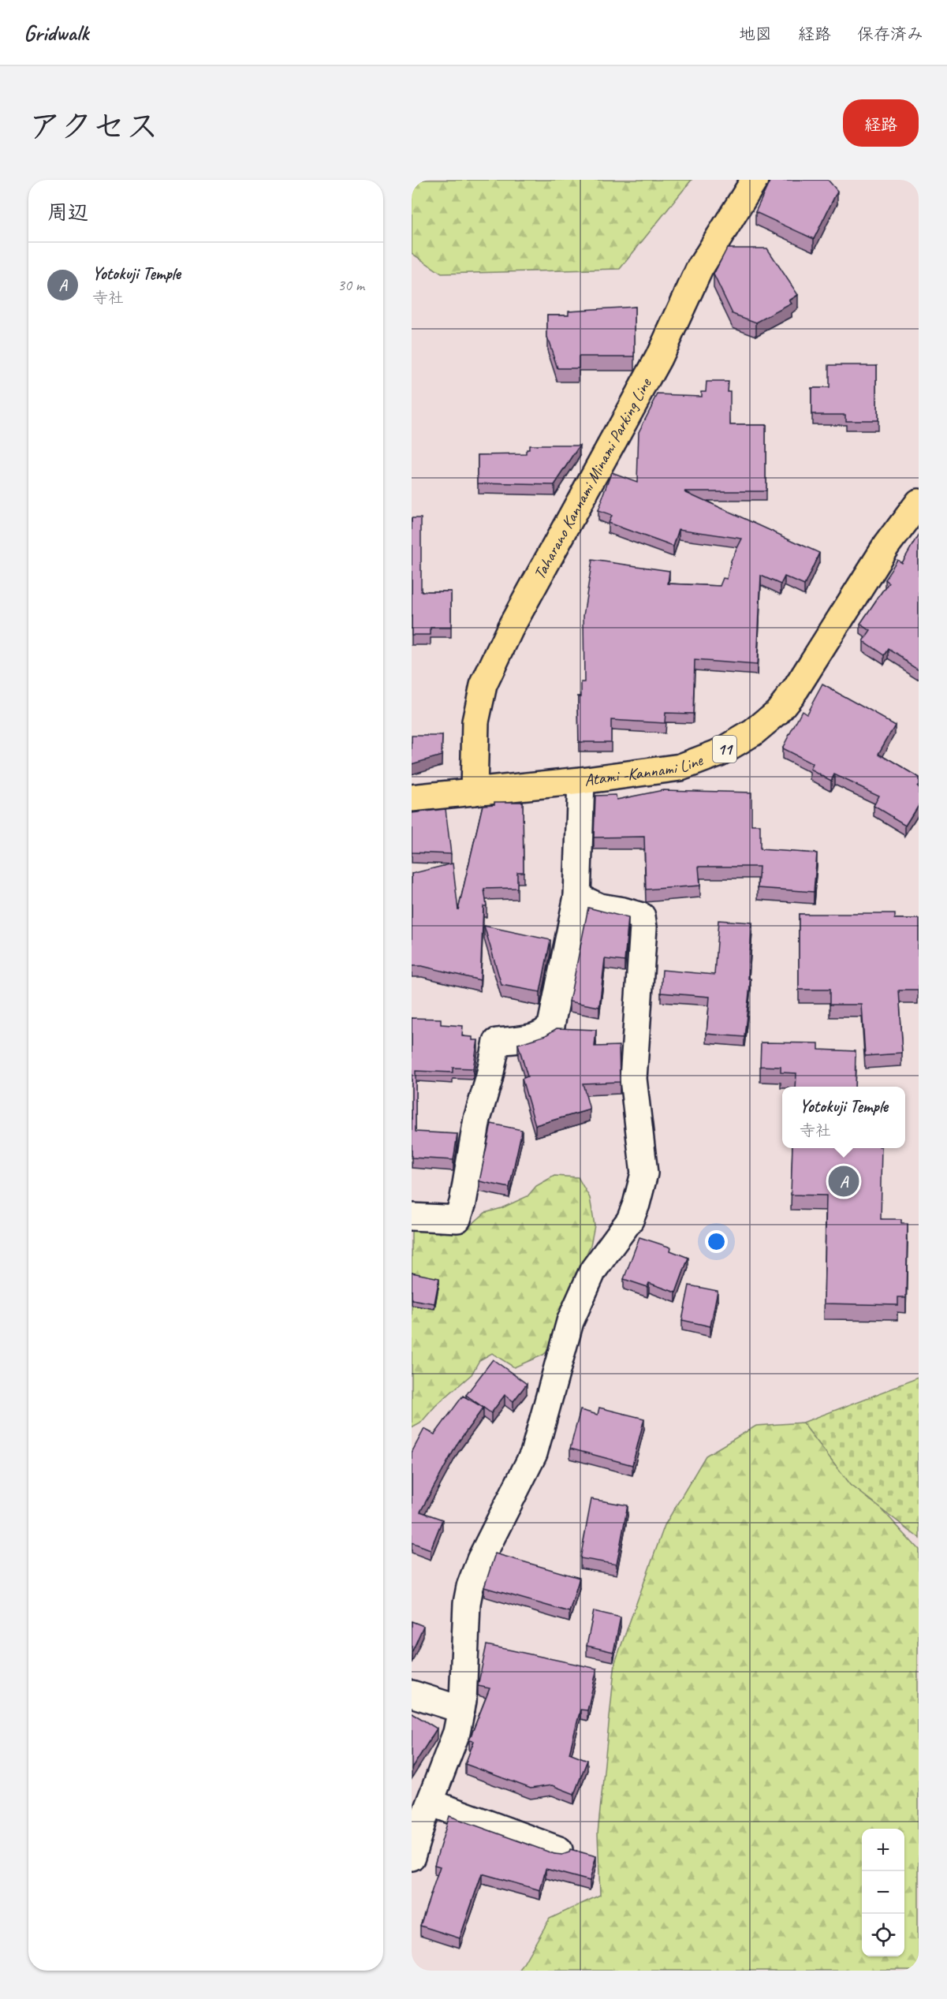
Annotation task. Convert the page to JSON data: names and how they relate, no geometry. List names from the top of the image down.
{
  "streets": {
    "main road": ["Taharano Kannami Minami Parking Line", "11", "Atami -Kannami Line"]
  },
  "crossings": [
    ["Taharano Kannami Minami Parking Line", "Atami -Kannami Line"]
  ],
  "page": {
    "header": "Gridwalk",
    "nav": ["地図", "経路", "保存済み"],
    "title": "アクセス",
    "buttons": "経路",
    "heading": "周辺",
    "list": [
      {
        "mark": "A",
        "name": "Yotokuji Temple",
        "note": "寺社",
        "value": "30 m"
      }
    ],
    "popup": ["Yotokuji Temple", "寺社"],
    "pins": "A",
    "map_buttons": ["+", "−"]
  }
}
